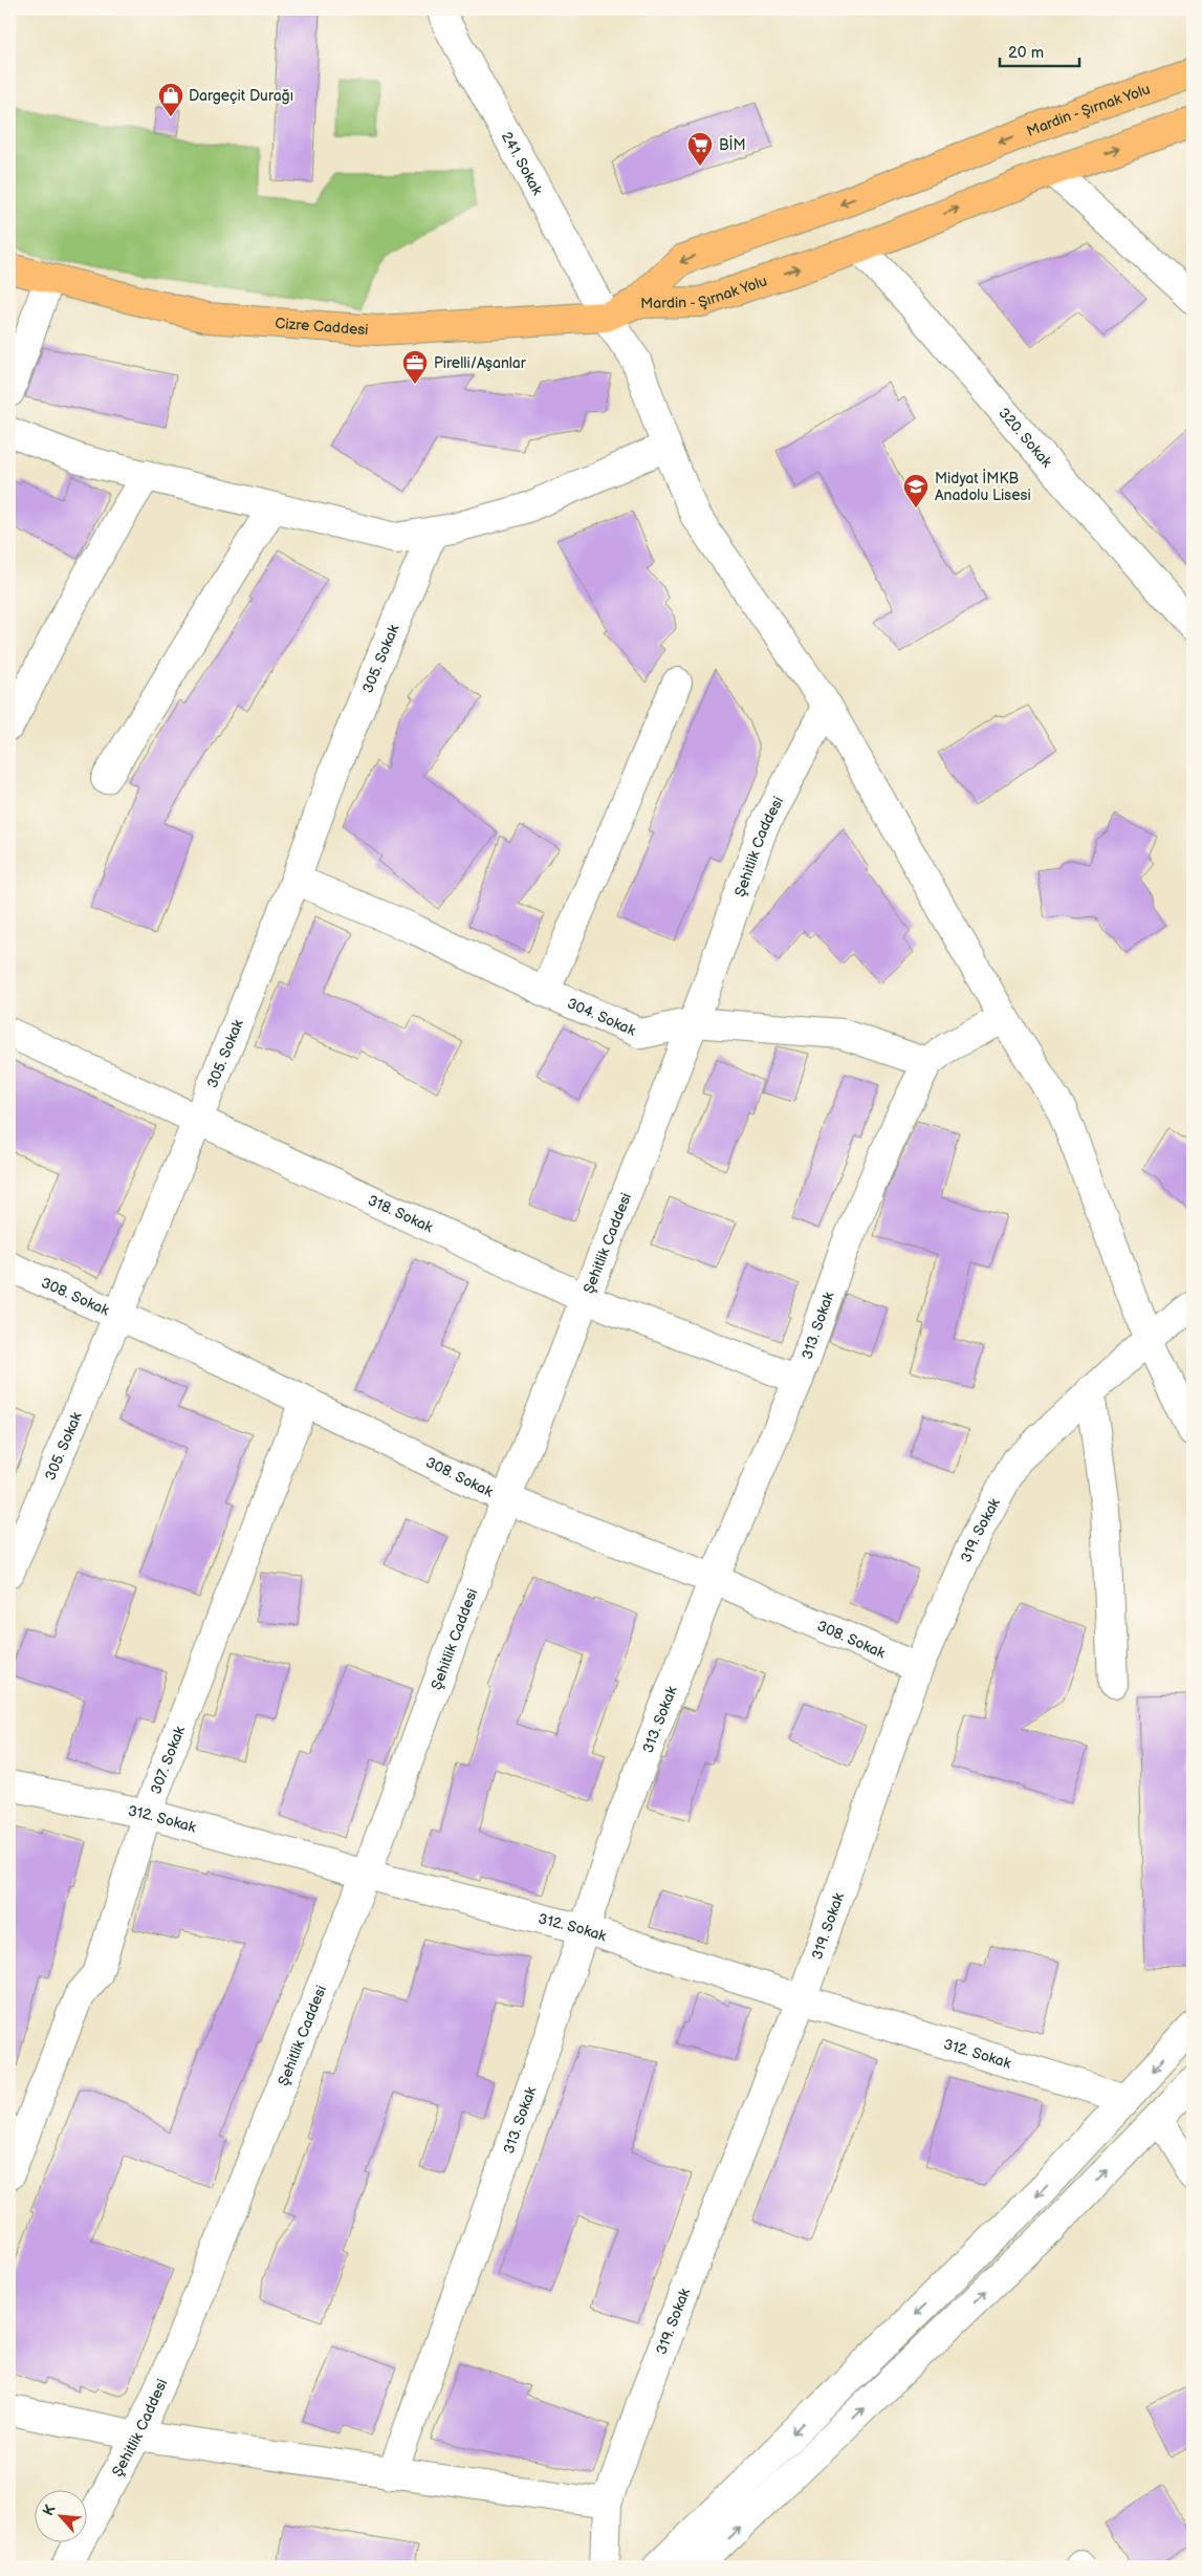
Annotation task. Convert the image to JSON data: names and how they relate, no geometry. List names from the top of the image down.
{
  "streets": {
    "main road": ["Mardin - Şırnak Yolu", "Cizre Caddesi"],
    "street": [
      "241. Sokak",
      "320. Sokak",
      "305. Sokak",
      "Şehitlik Caddesi",
      "304. Sokak",
      "318. Sokak",
      "308. Sokak",
      "313. Sokak",
      "319. Sokak",
      "307. Sokak",
      "312. Sokak"
    ]
  },
  "crossings": [
    ["Mardin - Şırnak Yolu", "Cizre Caddesi"],
    ["Mardin - Şırnak Yolu", "320. Sokak"],
    ["241. Sokak", "Cizre Caddesi"],
    ["241. Sokak", "Şehitlik Caddesi"],
    ["241. Sokak", "313. Sokak"],
    ["241. Sokak", "319. Sokak"],
    ["305. Sokak", "304. Sokak"],
    ["305. Sokak", "318. Sokak"],
    ["305. Sokak", "308. Sokak"],
    ["Şehitlik Caddesi", "304. Sokak"],
    ["Şehitlik Caddesi", "318. Sokak"],
    ["Şehitlik Caddesi", "308. Sokak"],
    ["Şehitlik Caddesi", "312. Sokak"],
    ["304. Sokak", "313. Sokak"],
    ["318. Sokak", "313. Sokak"],
    ["308. Sokak", "313. Sokak"],
    ["308. Sokak", "319. Sokak"],
    ["308. Sokak", "307. Sokak"],
    ["313. Sokak", "312. Sokak"],
    ["319. Sokak", "312. Sokak"],
    ["307. Sokak", "312. Sokak"]
  ],
  "places": {
    "shop": ["Dargeçit Durağı"],
    "supermarket": ["BİM"],
    "office": ["Pirelli/Aşanlar"],
    "school or university": ["Midyat İMKB Anadolu Lisesi"]
  },
  "scale_bar": "20 m",
  "north": "top left"
}
